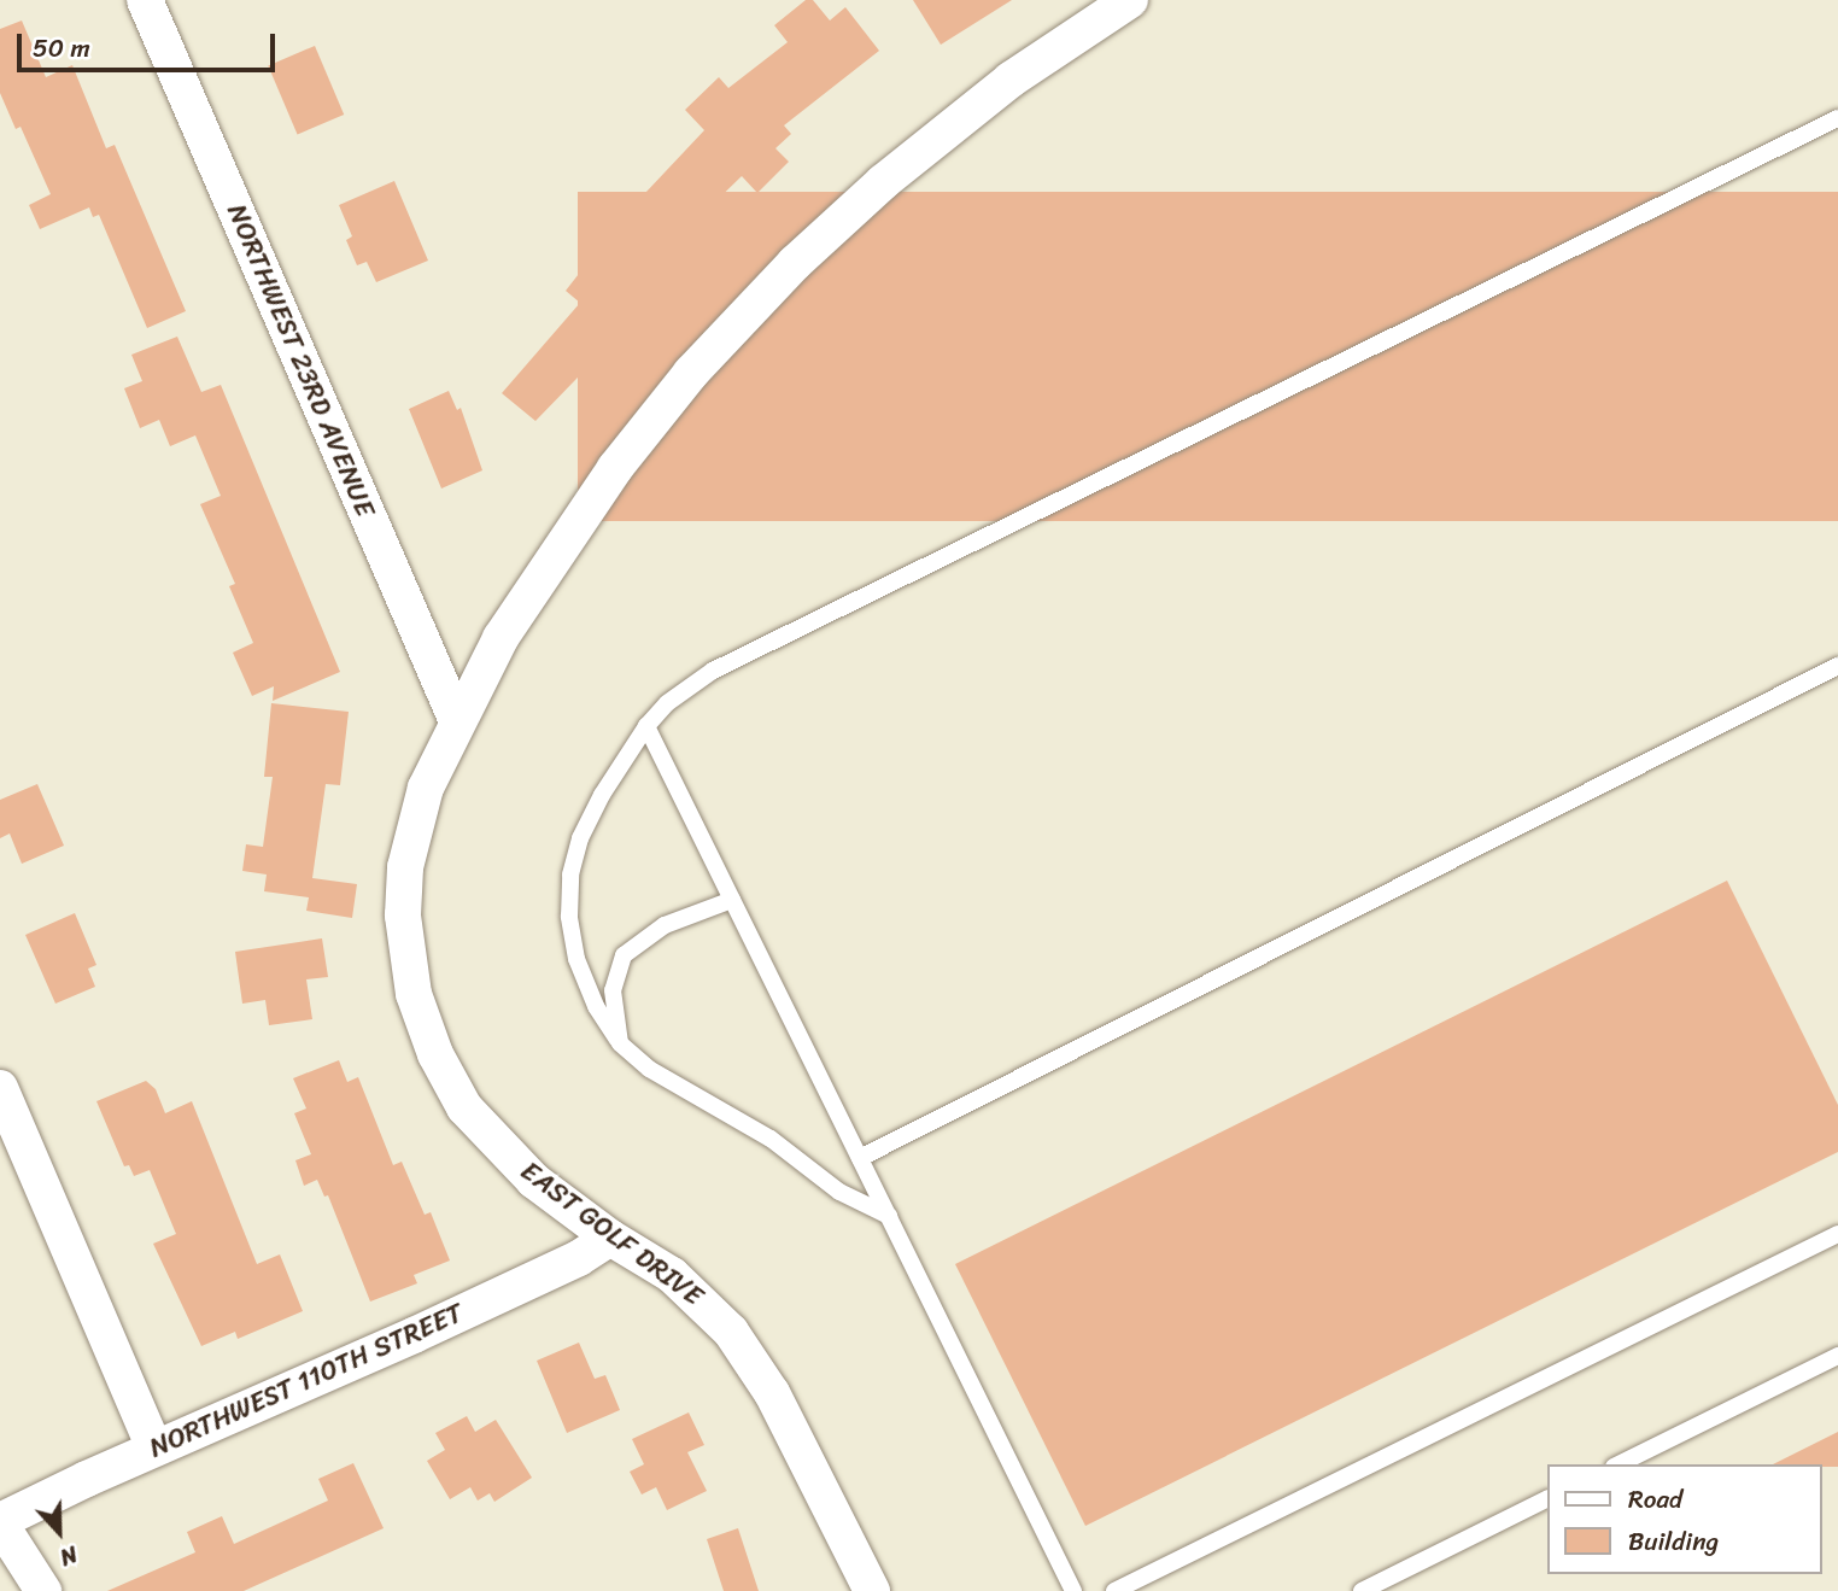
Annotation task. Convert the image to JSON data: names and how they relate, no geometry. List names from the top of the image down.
{
  "streets": {
    "street": ["NORTHWEST 23RD AVENUE", "EAST GOLF DRIVE", "NORTHWEST 110TH STREET"]
  },
  "crossings": [
    ["NORTHWEST 23RD AVENUE", "EAST GOLF DRIVE"],
    ["EAST GOLF DRIVE", "NORTHWEST 110TH STREET"]
  ],
  "legend": ["Road", "Building"],
  "scale_bar": "50 m",
  "north": "bottom"
}
